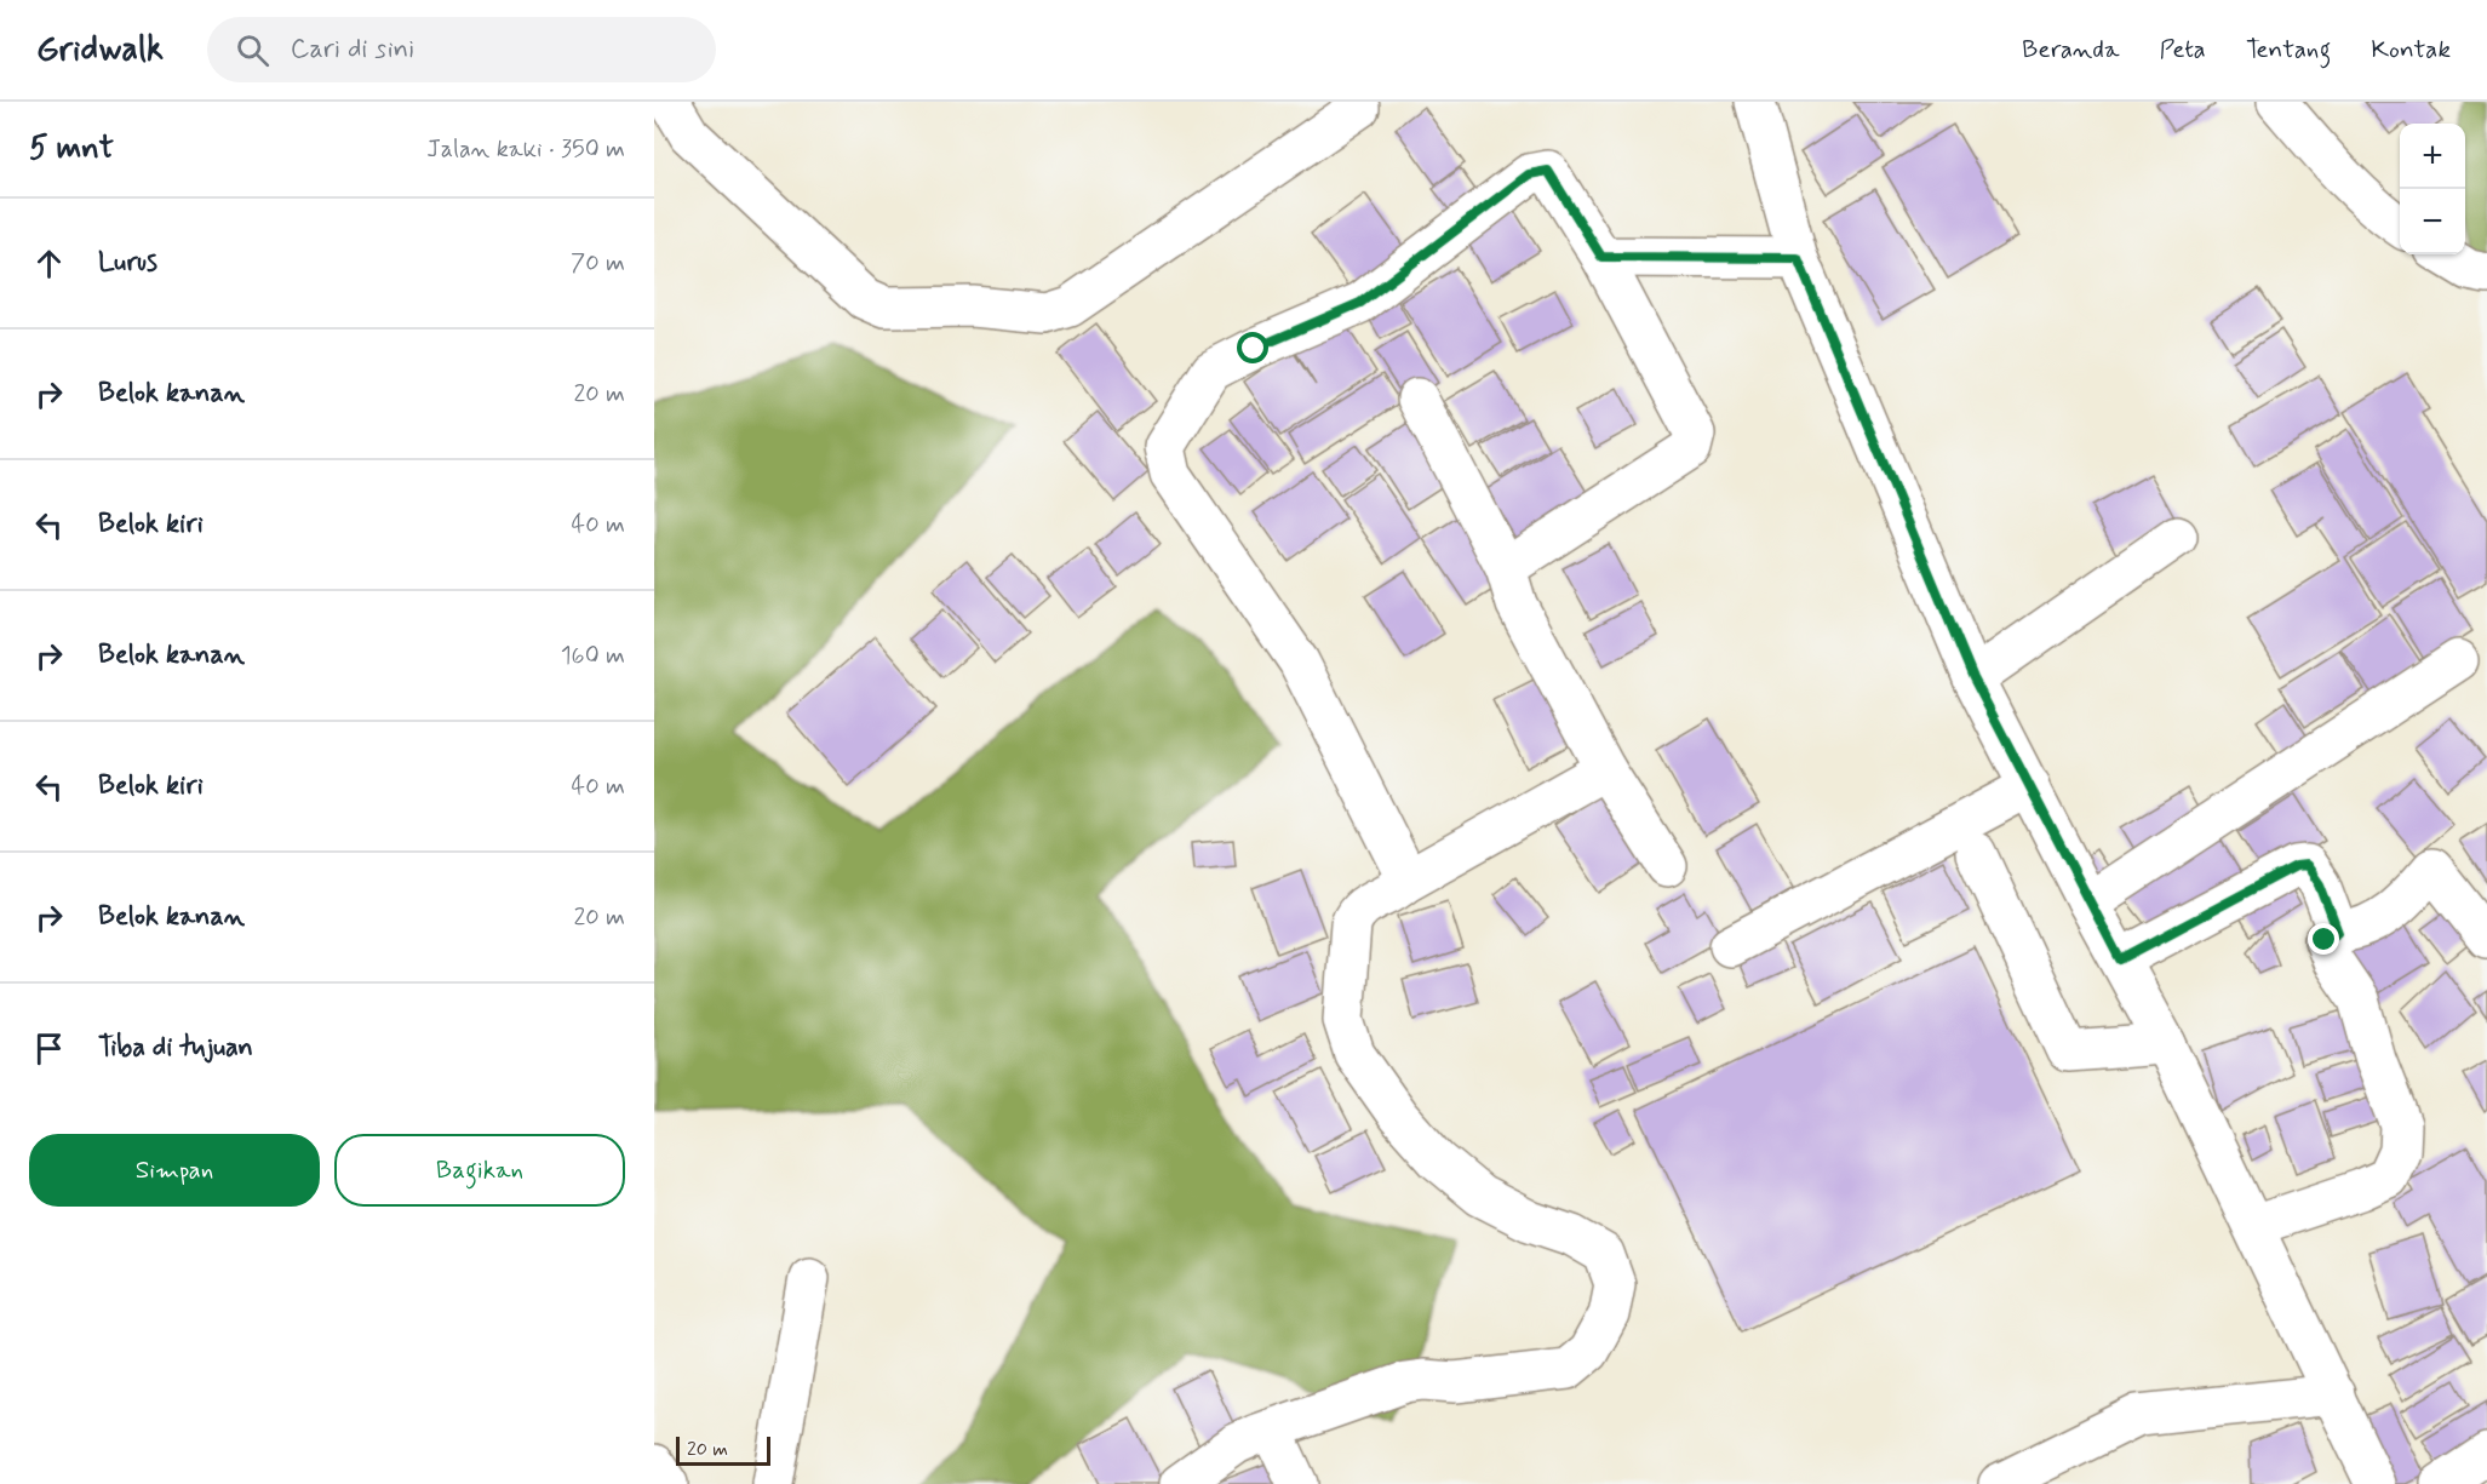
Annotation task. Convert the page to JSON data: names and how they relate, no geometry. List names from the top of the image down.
{
  "scale_bar": "20 m",
  "page": {
    "header": "Gridwalk",
    "search": "Cari di sini",
    "nav": [
      "Beranda",
      "Peta",
      "Tentang",
      "Kontak"
    ],
    "heading": ["5 mnt", "Jalan kaki · 350 m"],
    "map_buttons": ["+", "−"],
    "list": [
      ["Lurus", "70 m"],
      ["Belok kanan", "20 m"],
      ["Belok kiri", "40 m"],
      ["Belok kanan", "160 m"],
      ["Belok kiri", "40 m"],
      ["Belok kanan", "20 m"],
      "Tiba di tujuan"
    ],
    "buttons": ["Simpan", "Bagikan"],
    "scale": "20 m"
  }
}
